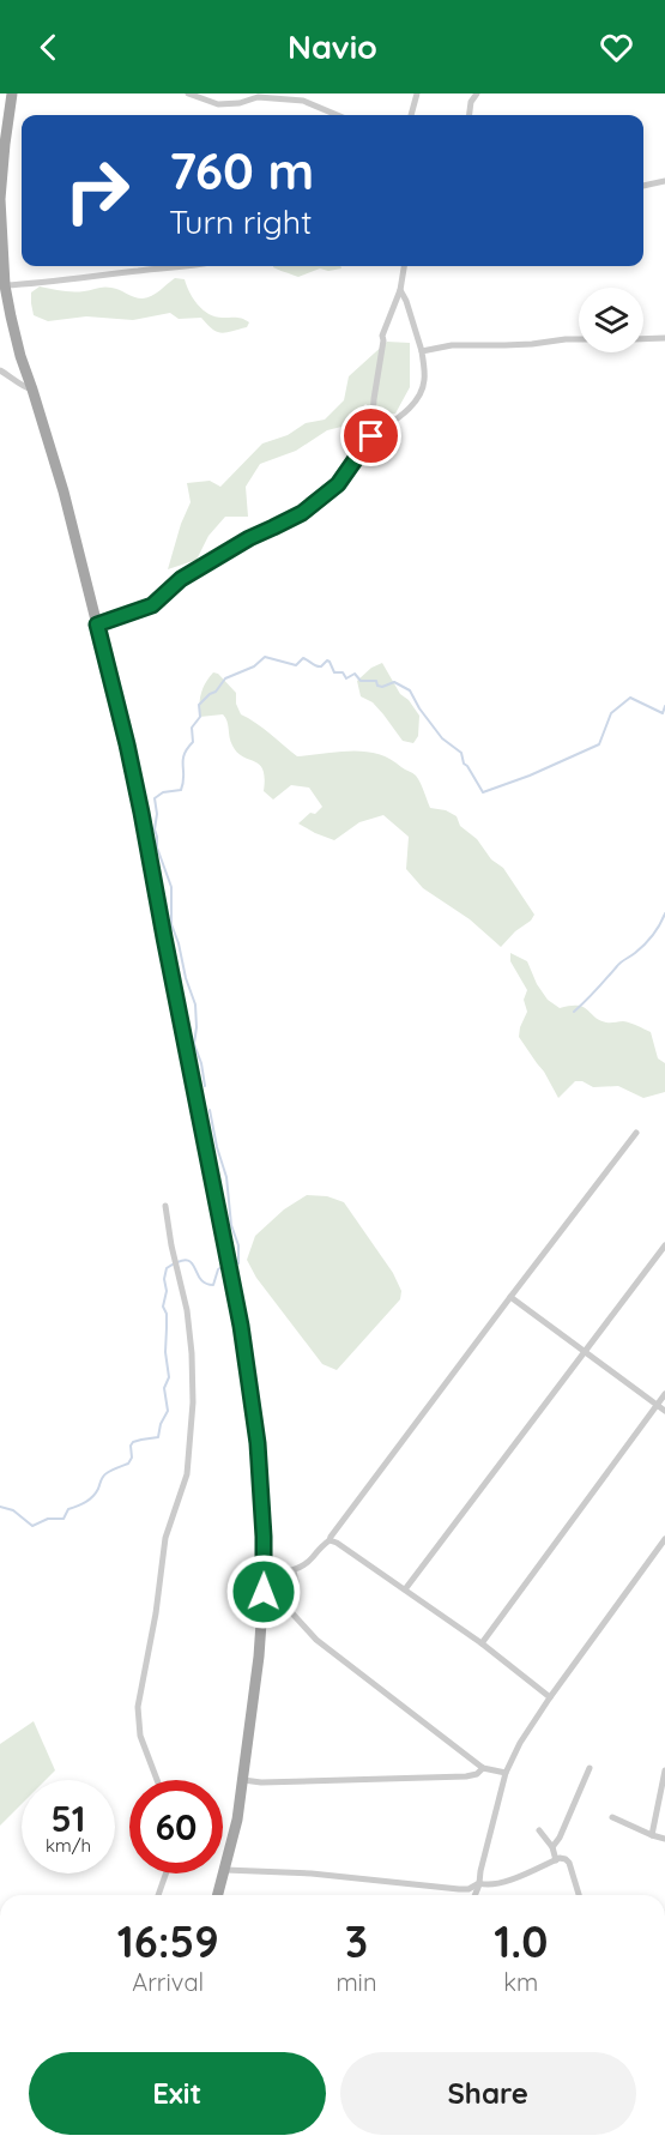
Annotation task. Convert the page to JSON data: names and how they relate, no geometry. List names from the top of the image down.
{
  "page": {
    "header": "Navio",
    "turn": ["760 m", "Turn right"],
    "speed": "51 km/h",
    "limit": "60",
    "eta": [
      "16:59",
      "Arrival",
      "3",
      "min",
      "1.0",
      "km"
    ],
    "buttons": ["Exit", "Share"]
  }
}
